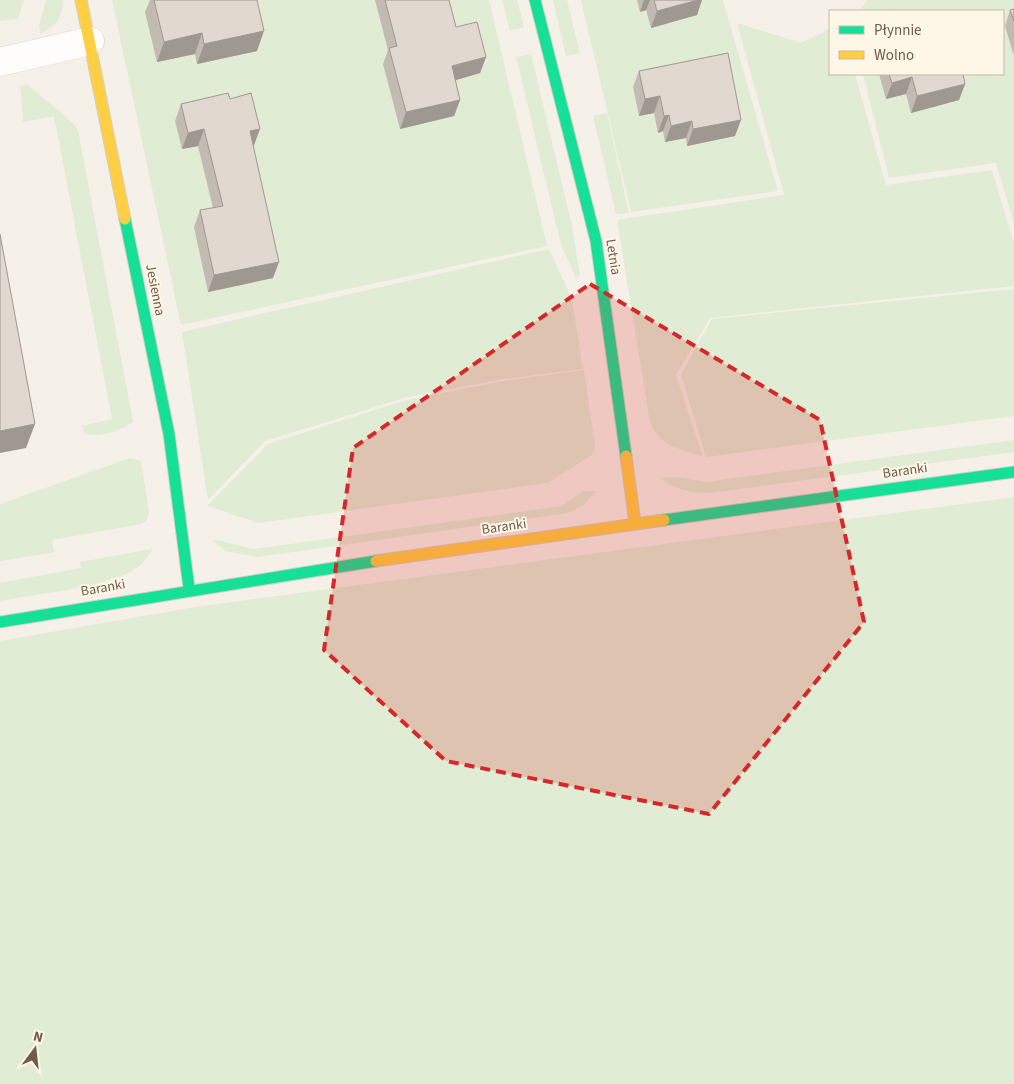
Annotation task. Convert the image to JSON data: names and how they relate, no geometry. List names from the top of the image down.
{
  "streets": {
    "street": ["Letnia", "Jesienna", "Baranki"]
  },
  "crossings": [
    ["Letnia", "Baranki"],
    ["Jesienna", "Baranki"]
  ],
  "legend": ["Płynnie", "Wolno"],
  "north": "top"
}
